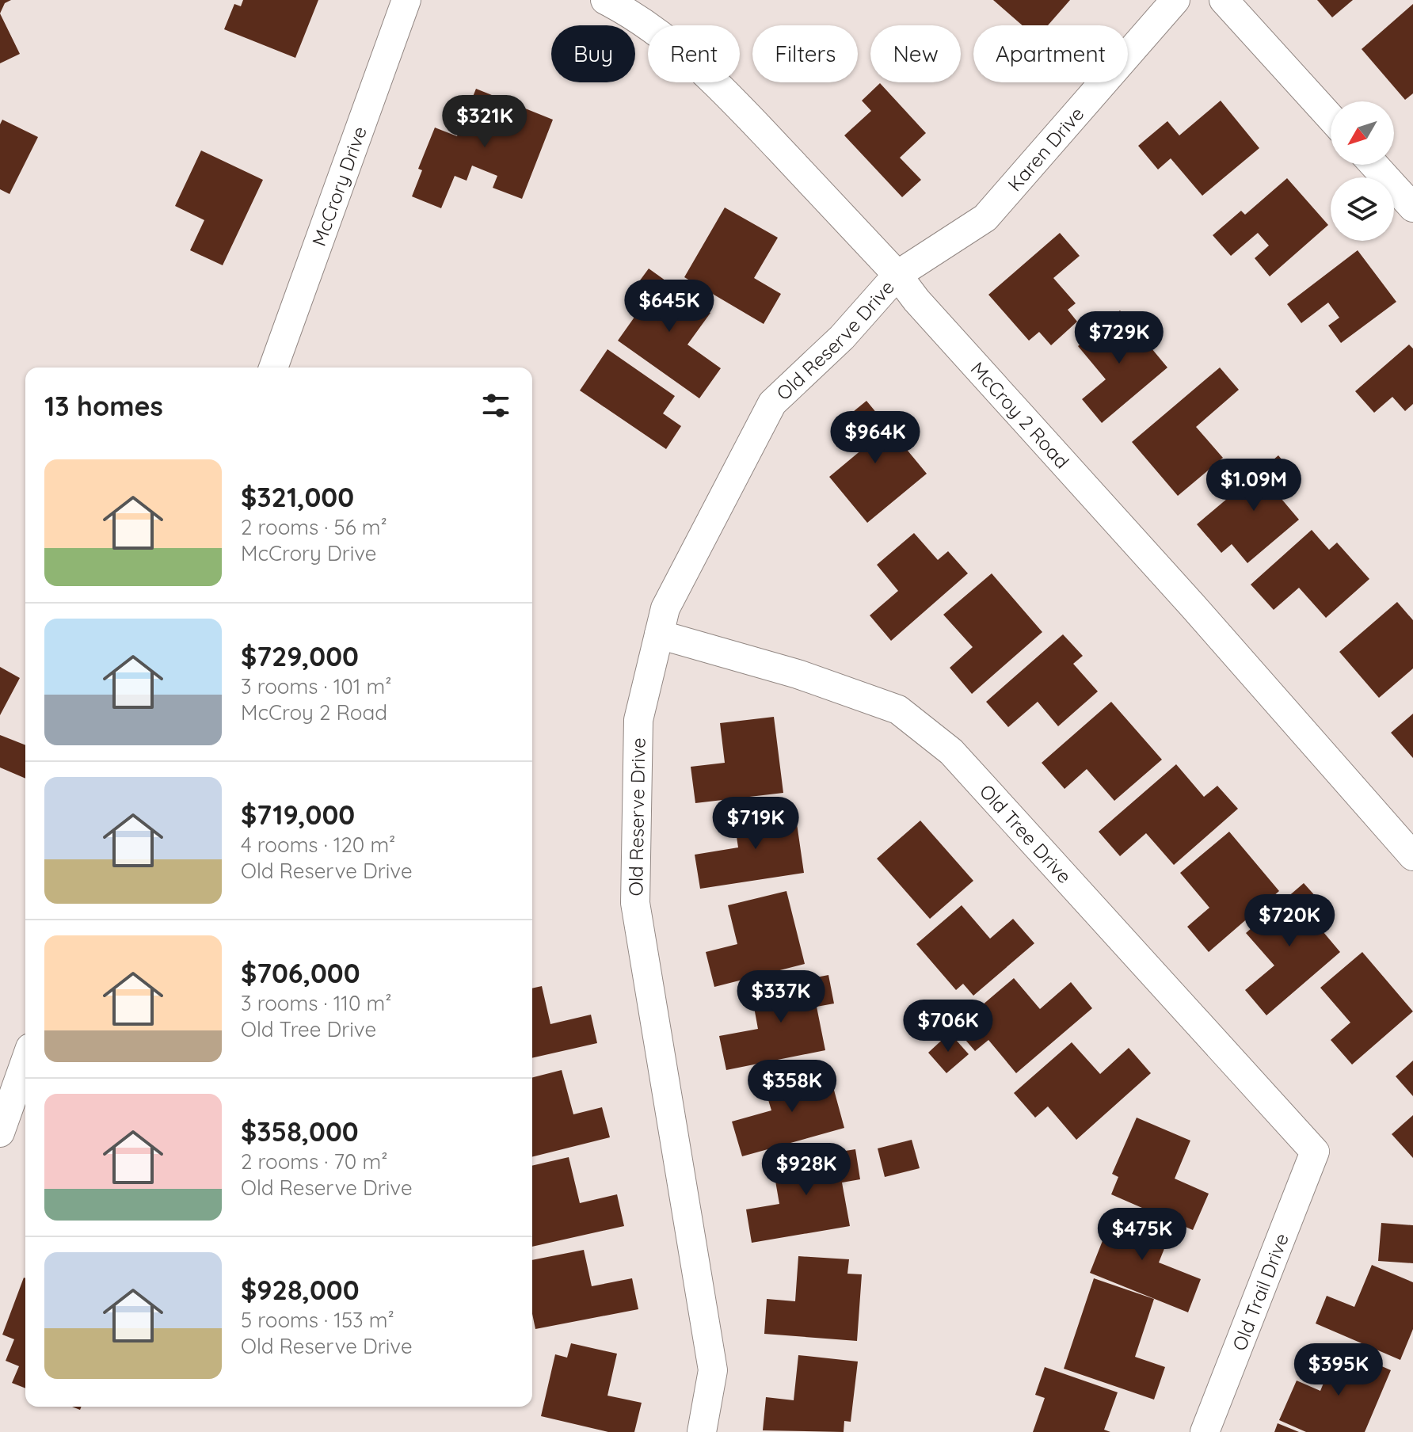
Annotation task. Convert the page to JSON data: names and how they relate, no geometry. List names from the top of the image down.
{
  "streets": {
    "street": [
      "Karen Drive",
      "McCrory Drive",
      "Old Reserve Drive",
      "McCroy 2 Road",
      "Old Tree Drive",
      "Old Trail Drive"
    ]
  },
  "crossings": [
    ["Karen Drive", "Old Reserve Drive"],
    ["Karen Drive", "McCroy 2 Road"],
    ["Old Reserve Drive", "McCroy 2 Road"],
    ["Old Reserve Drive", "Old Tree Drive"],
    ["Old Tree Drive", "Old Trail Drive"]
  ],
  "north": "bottom left",
  "page": {
    "chip": [
      "Buy",
      "Rent",
      "Filters",
      "New",
      "Apartment"
    ],
    "price": [
      "$321K",
      "$645K",
      "$729K",
      "$964K",
      "$1.09M",
      "$719K",
      "$720K",
      "$337K",
      "$706K",
      "$358K",
      "$928K",
      "$475K",
      "$395K"
    ],
    "heading": "13 homes",
    "list": [
      {
        "name": "$321,000",
        "note": "2 rooms · 56 m² · McCrory Drive"
      },
      {
        "name": "$729,000",
        "note": "3 rooms · 101 m² · McCroy 2 Road"
      },
      {
        "name": "$719,000",
        "note": "4 rooms · 120 m² · Old Reserve Drive"
      },
      {
        "name": "$706,000",
        "note": "3 rooms · 110 m² · Old Tree Drive"
      },
      {
        "name": "$358,000",
        "note": "2 rooms · 70 m² · Old Reserve Drive"
      },
      {
        "name": "$928,000",
        "note": "5 rooms · 153 m² · Old Reserve Drive"
      }
    ]
  }
}
